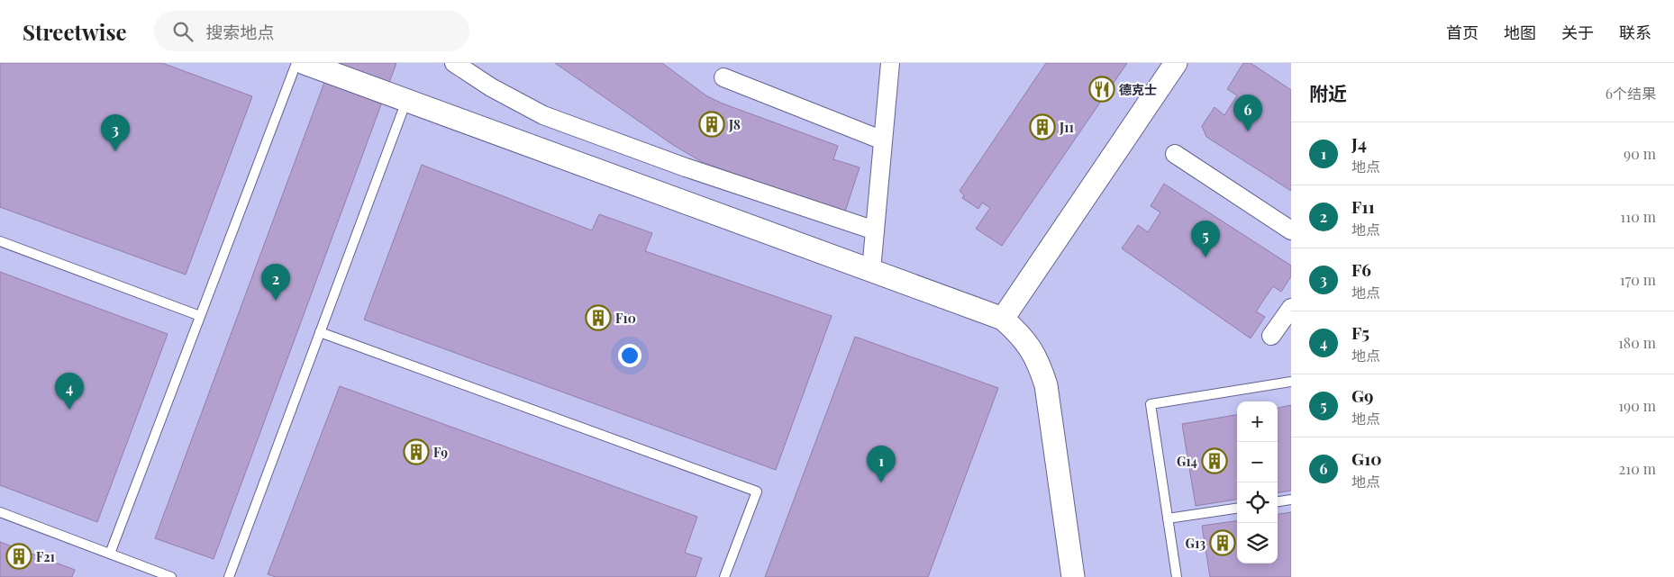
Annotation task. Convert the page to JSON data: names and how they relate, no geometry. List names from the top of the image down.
{
  "places": {
    "restaurant": ["德克士"],
    "building": [
      "J8",
      "J11",
      "F10",
      "F9",
      "G14",
      "G13",
      "F21"
    ]
  },
  "page": {
    "header": "Streetwise",
    "search": "搜索地点",
    "nav": [
      "首页",
      "地图",
      "关于",
      "联系"
    ],
    "heading": ["附近", "6个结果"],
    "pins": [
      "6",
      "3",
      "5",
      "2",
      "4",
      "1"
    ],
    "list": [
      {
        "mark": "1",
        "name": "J4",
        "note": "地点",
        "value": "90 m"
      },
      {
        "mark": "2",
        "name": "F11",
        "note": "地点",
        "value": "110 m"
      },
      {
        "mark": "3",
        "name": "F6",
        "note": "地点",
        "value": "170 m"
      },
      {
        "mark": "4",
        "name": "F5",
        "note": "地点",
        "value": "180 m"
      },
      {
        "mark": "5",
        "name": "G9",
        "note": "地点",
        "value": "190 m"
      },
      {
        "mark": "6",
        "name": "G10",
        "note": "地点",
        "value": "210 m"
      }
    ],
    "map_buttons": ["+", "−"]
  }
}
